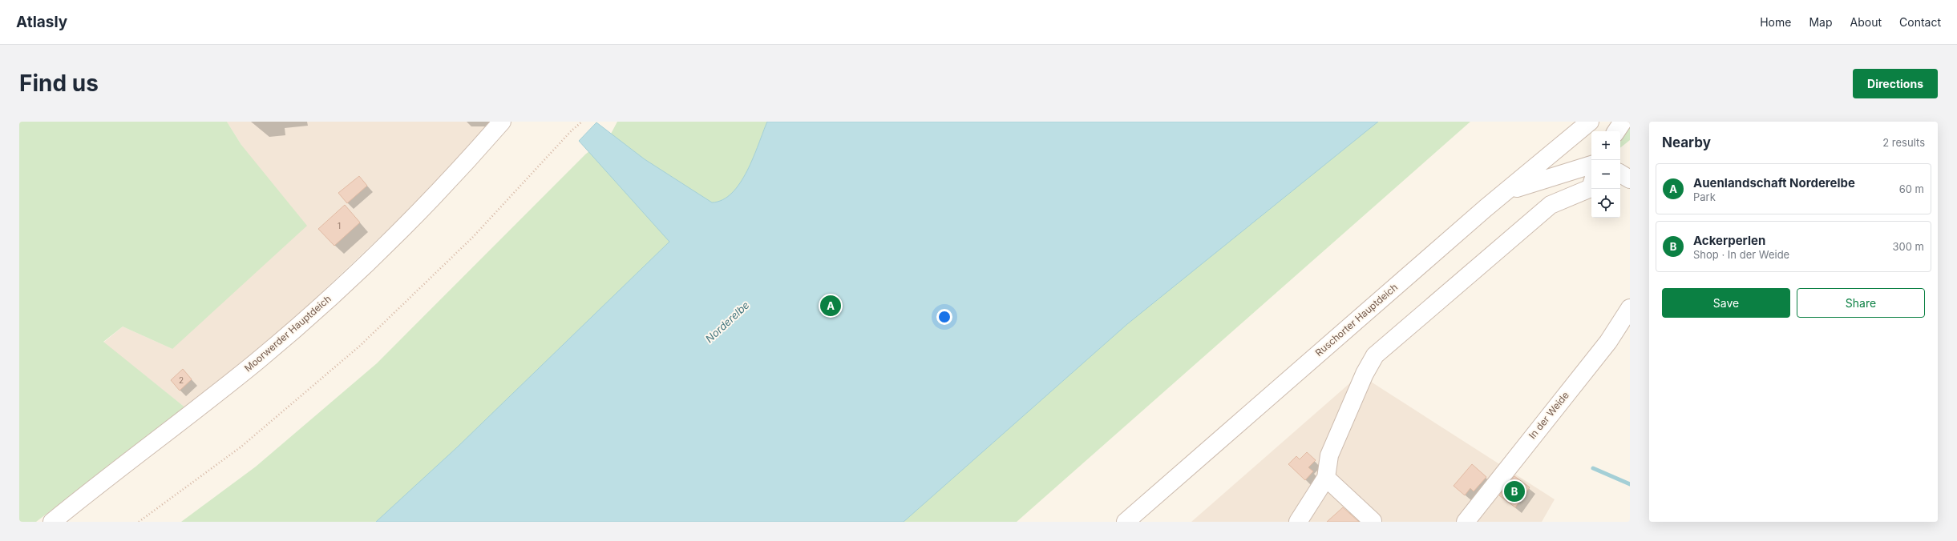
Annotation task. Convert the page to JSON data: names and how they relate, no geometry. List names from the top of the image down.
{
  "streets": {
    "street": ["Ruschorter Hauptdeich", "Moorwerder Hauptdeich", "In der Weide"]
  },
  "water": ["Norderelbe"],
  "house_numbers": ["1", "2"],
  "page": {
    "header": "Atlasly",
    "nav": [
      "Home",
      "Map",
      "About",
      "Contact"
    ],
    "buttons": [
      "Directions",
      ["Save", "Share"]
    ],
    "title": "Find us",
    "heading": ["Nearby", "2 results"],
    "map_buttons": ["+", "−"],
    "list": [
      {
        "mark": "A",
        "name": "Auenlandschaft Norderelbe",
        "note": "Park",
        "value": "60 m"
      },
      {
        "mark": "B",
        "name": "Ackerperlen",
        "note": "Shop · In der Weide",
        "value": "300 m"
      }
    ],
    "pins": ["A", "B"]
  }
}
